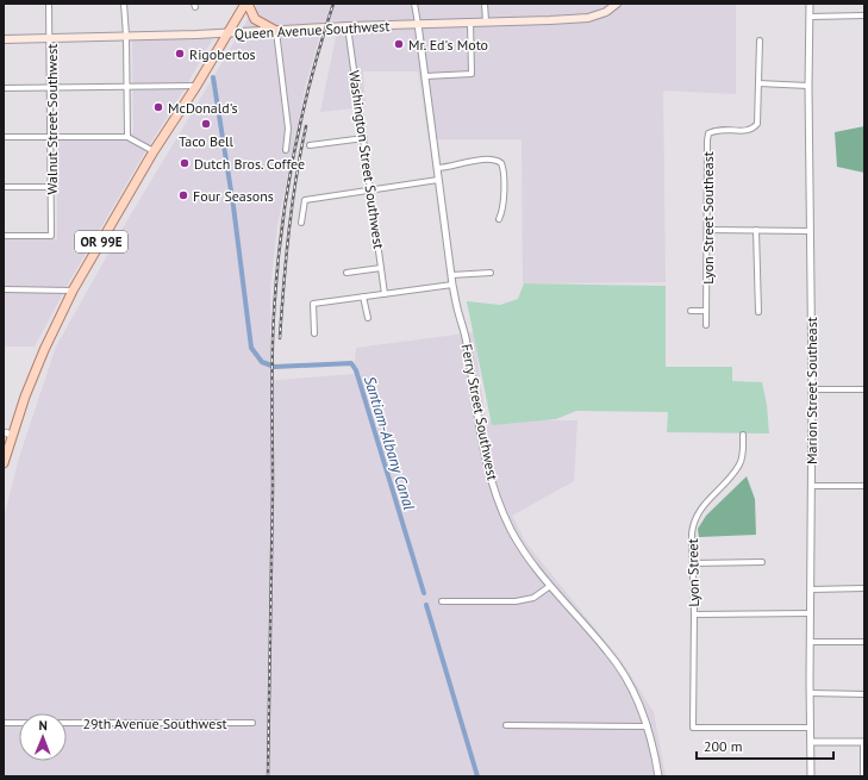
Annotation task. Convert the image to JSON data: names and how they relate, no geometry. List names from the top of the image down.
{
  "streets": {
    "main road": ["Queen Avenue Southwest", "OR 99E"],
    "street": [
      "Walnut Street Southwest",
      "Washington Street Southwest",
      "Lyon Street Southeast",
      "Marion Street Southeast",
      "Ferry Street Southwest",
      "Lyon Street",
      "29th Avenue Southwest"
    ]
  },
  "crossings": [
    ["Queen Avenue Southwest", "Walnut Street Southwest"],
    ["Queen Avenue Southwest", "Washington Street Southwest"],
    ["Queen Avenue Southwest", "OR 99E"],
    ["Queen Avenue Southwest", "Ferry Street Southwest"],
    ["Marion Street Southeast", "Lyon Street"]
  ],
  "water": ["Santiam-Albany Canal"],
  "places": [
    "Mr. Ed's Moto",
    "Rigobertos",
    "McDonald's",
    "Taco Bell",
    "Dutch Bros. Coffee",
    "Four Seasons"
  ],
  "scale_bar": "200 m",
  "north": "top"
}
